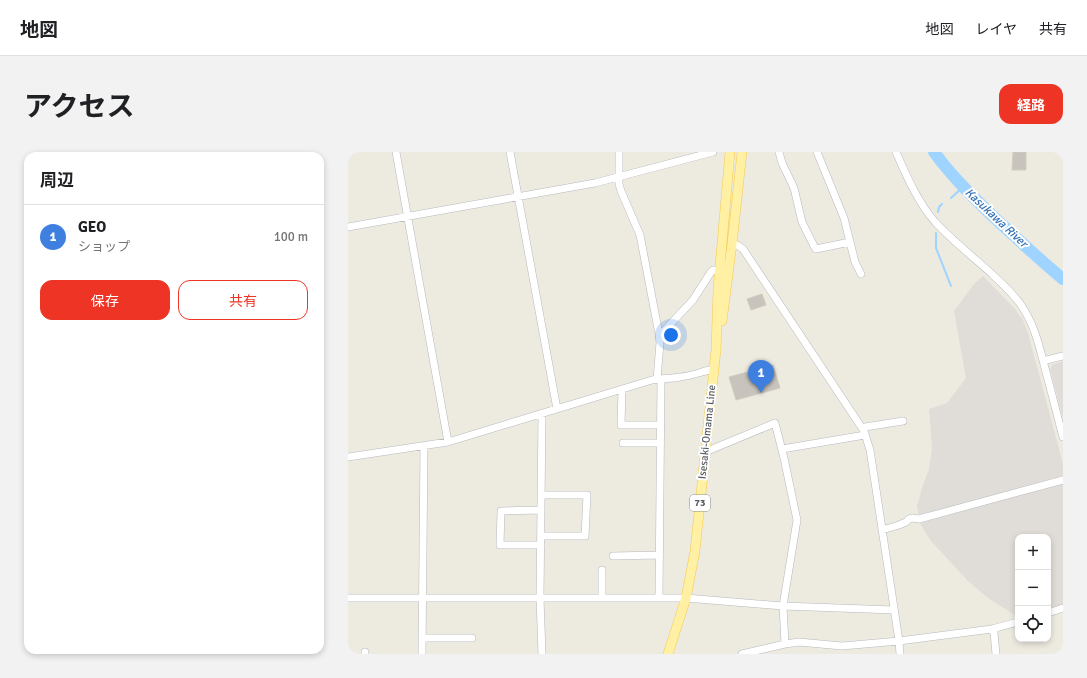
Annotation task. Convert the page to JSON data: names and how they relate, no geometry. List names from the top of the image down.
{
  "streets": {
    "main road": ["Isesaki-Omama Line", "73"]
  },
  "water": ["Kasukawa River"],
  "page": {
    "header": "地図",
    "nav": ["地図", "レイヤ", "共有"],
    "title": "アクセス",
    "buttons": [
      "経路",
      ["保存", "共有"]
    ],
    "heading": "周辺",
    "list": [
      {
        "mark": "1",
        "name": "GEO",
        "note": "ショップ",
        "value": "100 m"
      }
    ],
    "pins": "1",
    "map_buttons": ["+", "−"]
  }
}
